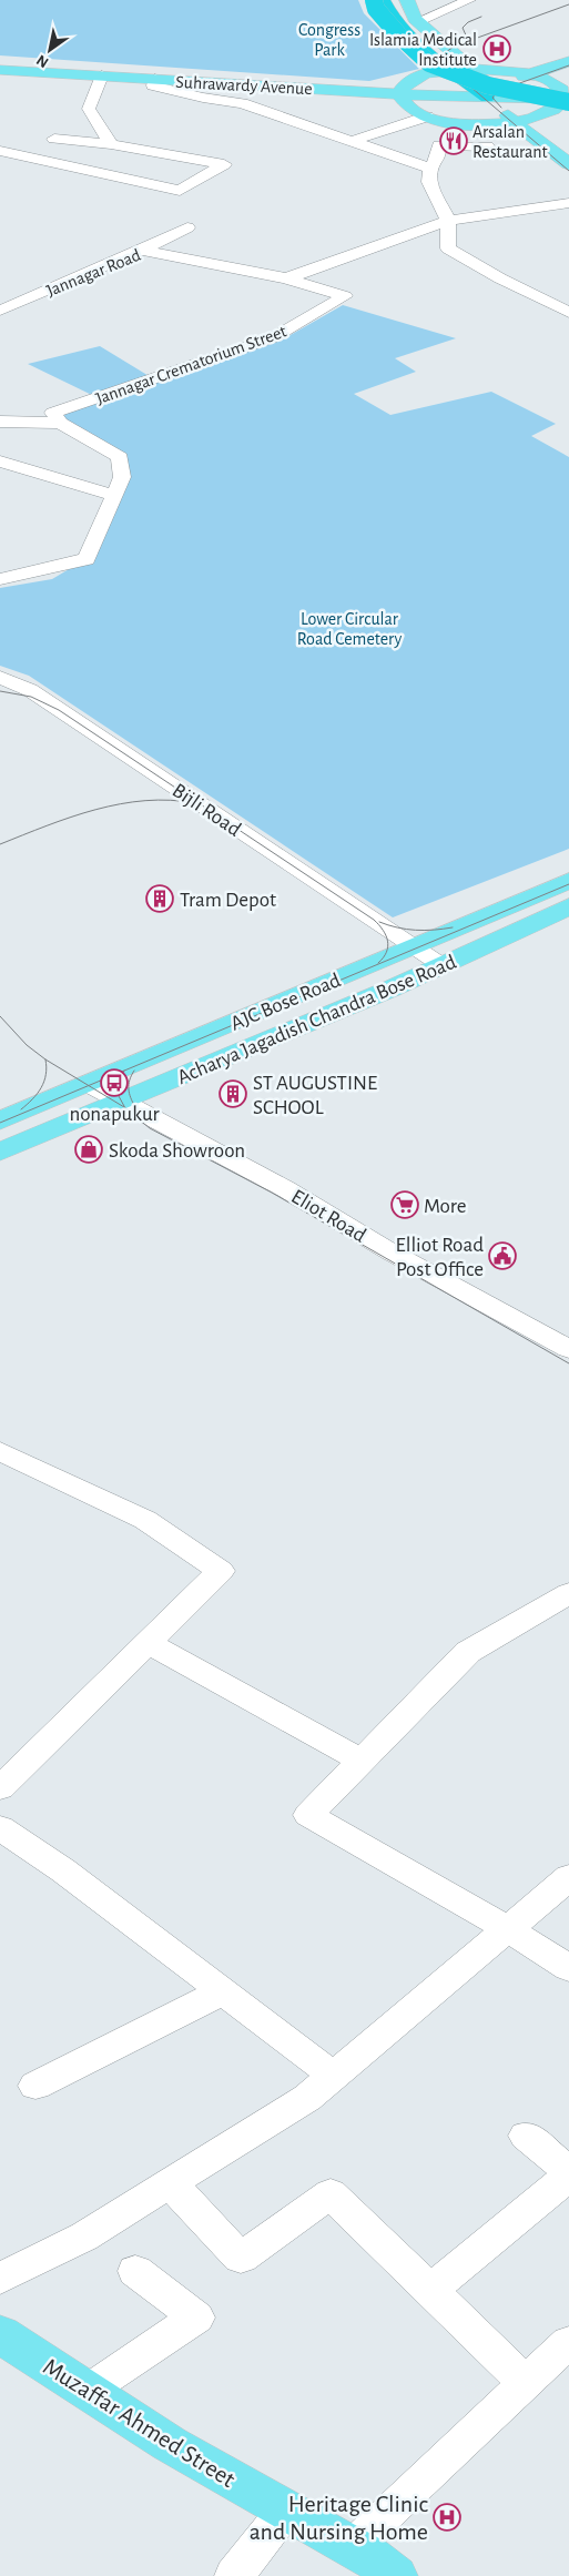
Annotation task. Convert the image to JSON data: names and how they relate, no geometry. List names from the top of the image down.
{
  "streets": {
    "main road": [
      "Suhrawardy Avenue",
      "AJC Bose Road",
      "Acharya Jagadish Chandra Bose Road",
      "Muzaffar Ahmed Street"
    ],
    "street": [
      "Jannagar Road",
      "Jannagar Crematorium Street",
      "Bijli Road",
      "Eliot Road"
    ]
  },
  "crossings": [
    ["Jannagar Road", "Jannagar Crematorium Street"],
    ["Bijli Road", "AJC Bose Road"],
    ["AJC Bose Road", "Eliot Road"],
    ["Acharya Jagadish Chandra Bose Road", "Eliot Road"]
  ],
  "parks": ["Congress Park", "Lower Circular Road Cemetery"],
  "places": {
    "hospital": ["Islamia Medical Institute", "Heritage Clinic and Nursing Home"],
    "restaurant": ["Arsalan Restaurant"],
    "building": ["Tram Depot", "ST AUGUSTINE SCHOOL"],
    "bus stop": ["nonapukur"],
    "shop": ["Skoda Showroon"],
    "supermarket": ["More"],
    "public building": ["Elliot Road Post Office"]
  },
  "north": "bottom left"
}
